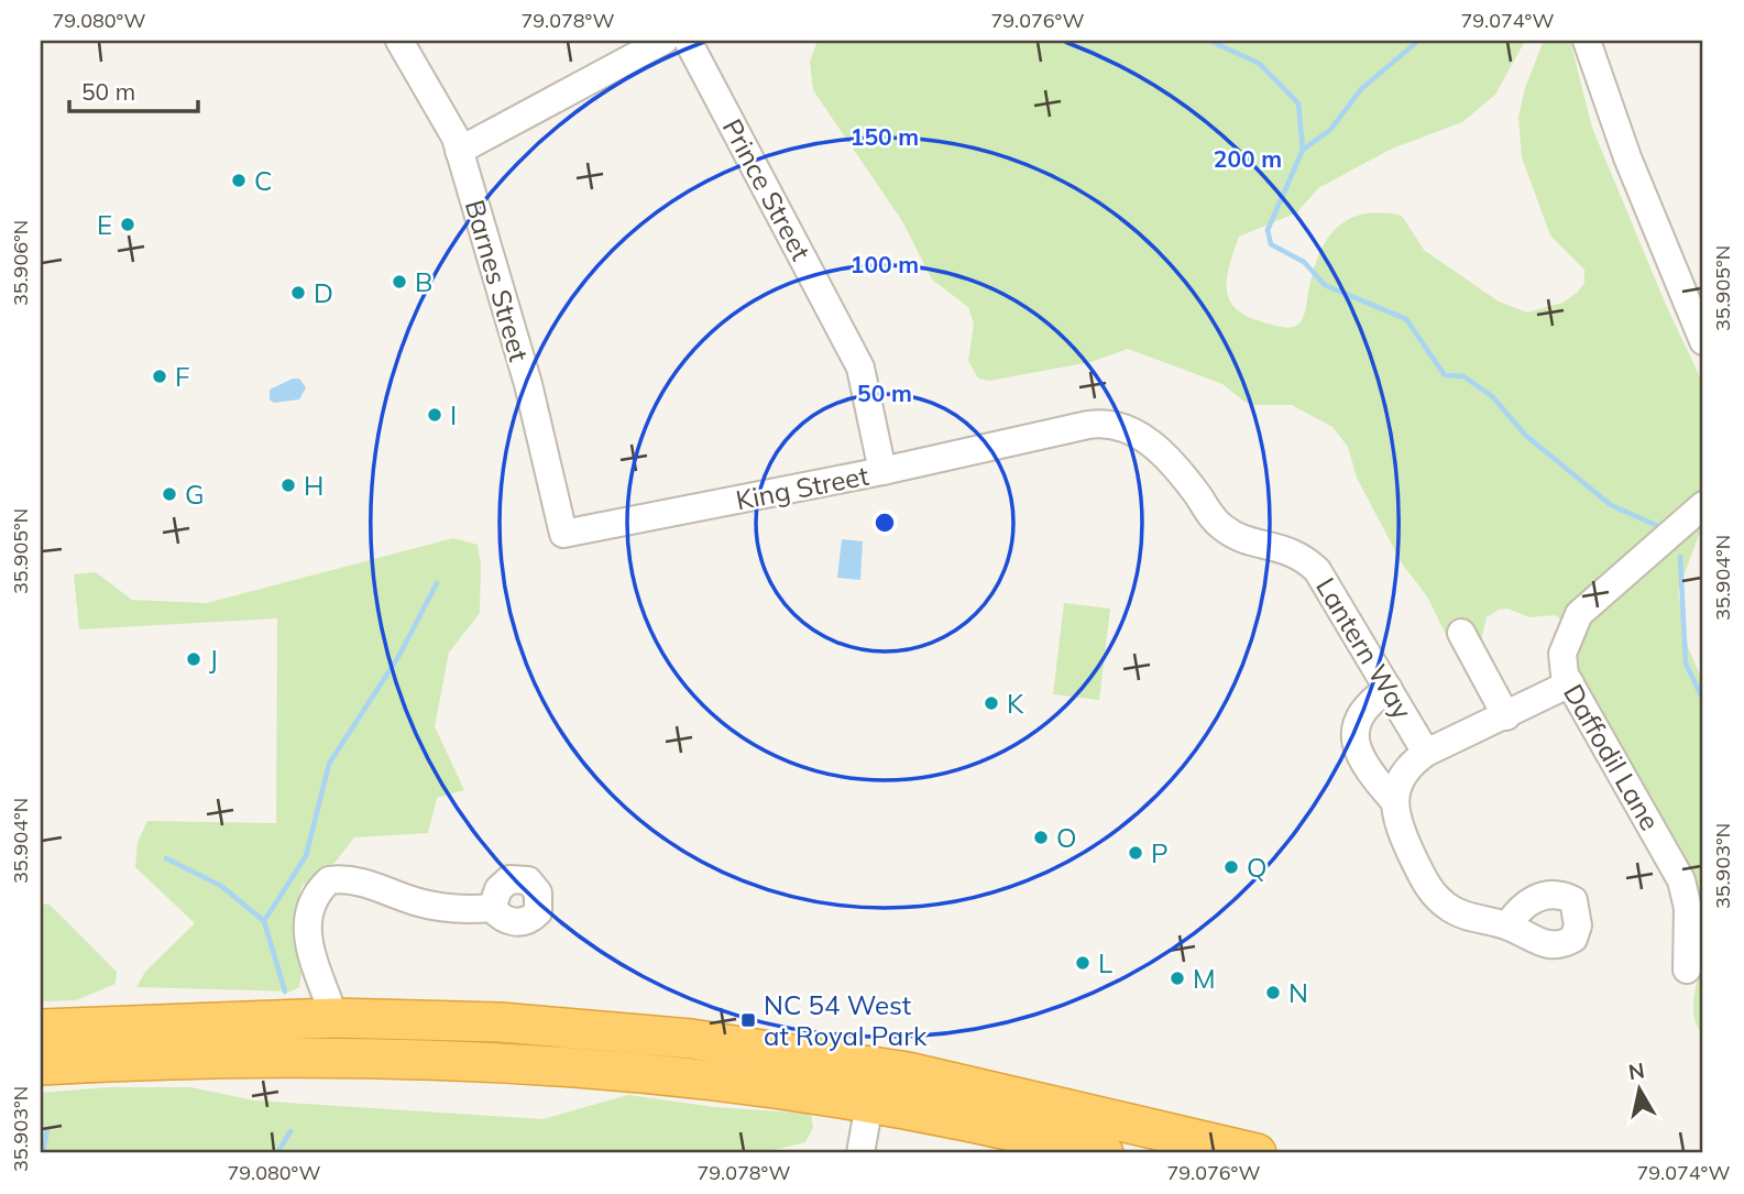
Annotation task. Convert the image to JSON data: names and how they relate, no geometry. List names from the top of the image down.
{
  "streets": {
    "street": [
      "Prince Street",
      "Barnes Street",
      "King Street",
      "Lantern Way",
      "Daffodil Lane"
    ]
  },
  "crossings": [
    ["Prince Street", "King Street"],
    ["Barnes Street", "King Street"],
    ["King Street", "Lantern Way"]
  ],
  "places": {
    "other": [
      "C",
      "E",
      "B",
      "D",
      "F",
      "I",
      "H",
      "G",
      "J",
      "K",
      "O",
      "P",
      "Q",
      "L",
      "M",
      "N"
    ],
    "transit": ["NC 54 West at Royal Park"]
  },
  "scale_bar": "50 m",
  "north": "top",
  "coordinates": [
    "79.080°W",
    "79.078°W",
    "79.076°W",
    "79.074°W",
    "35.906°N",
    "35.905°N",
    "35.904°N",
    "35.903°N"
  ],
  "rings": [
    "150 m",
    "200 m",
    "100 m",
    "50 m"
  ]
}
